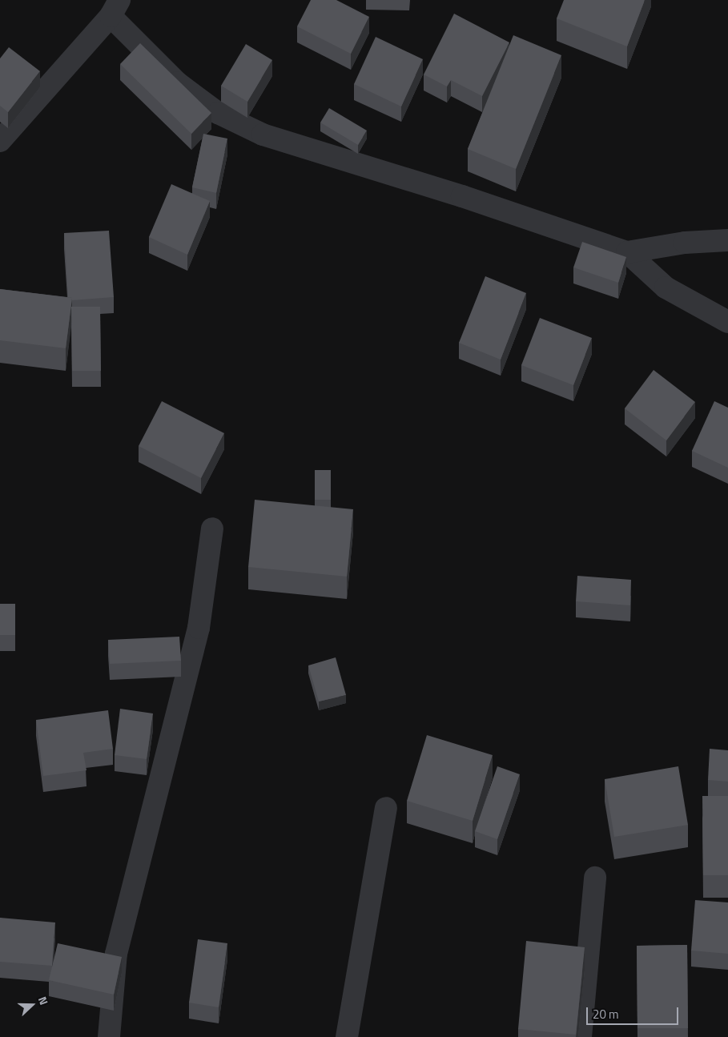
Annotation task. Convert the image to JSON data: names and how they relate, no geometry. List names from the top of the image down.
{
  "scale_bar": "20 m",
  "north": "right"
}
